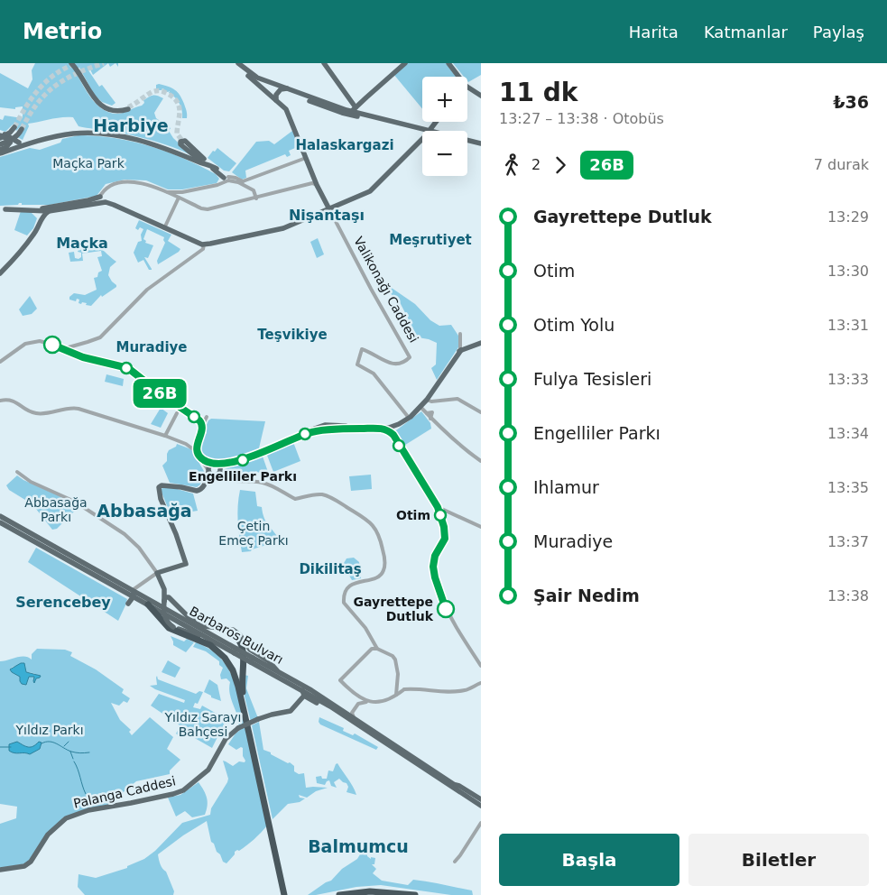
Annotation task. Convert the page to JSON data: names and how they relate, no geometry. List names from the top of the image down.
{
  "streets": {
    "main road": ["Valikonağı Caddesi", "Barbaros Bulvarı", "Palanga Caddesi"]
  },
  "crossings": [
    ["Barbaros Bulvarı", "Palanga Caddesi"]
  ],
  "districts": [
    "Harbiye",
    "Halaskargazi",
    "Nişantaşı",
    "Meşrutiyet",
    "Maçka",
    "Teşvikiye",
    "Muradiye",
    "Abbasağa",
    "Dikilitaş",
    "Serencebey",
    "Balmumcu"
  ],
  "parks": [
    "Maçka Park",
    "Abbasağa Parkı",
    "Çetin Emeç Parkı",
    "Yıldız Sarayı Bahçesi",
    "Yıldız Parkı"
  ],
  "places": ["Engelliler Parkı", "Otim", "Gayrettepe Dutluk"],
  "lines": ["bus line 26B"],
  "page": {
    "header": "Metrio",
    "nav": ["Harita", "Katmanlar", "Paylaş"],
    "on_map": "26B",
    "heading": ["11 dk", "13:27 – 13:38 · Otobüs", "₺36"],
    "map_buttons": ["+", "−"],
    "legs": ["2", "26B", "7 durak"],
    "list": [
      {
        "name": "Gayrettepe Dutluk",
        "value": "13:29"
      },
      {
        "name": "Otim",
        "value": "13:30"
      },
      {
        "name": "Otim Yolu",
        "value": "13:31"
      },
      {
        "name": "Fulya Tesisleri",
        "value": "13:33"
      },
      {
        "name": "Engelliler Parkı",
        "value": "13:34"
      },
      {
        "name": "Ihlamur",
        "value": "13:35"
      },
      {
        "name": "Muradiye",
        "value": "13:37"
      },
      {
        "name": "Şair Nedim",
        "value": "13:38"
      }
    ],
    "buttons": ["Başla", "Biletler"]
  }
}
